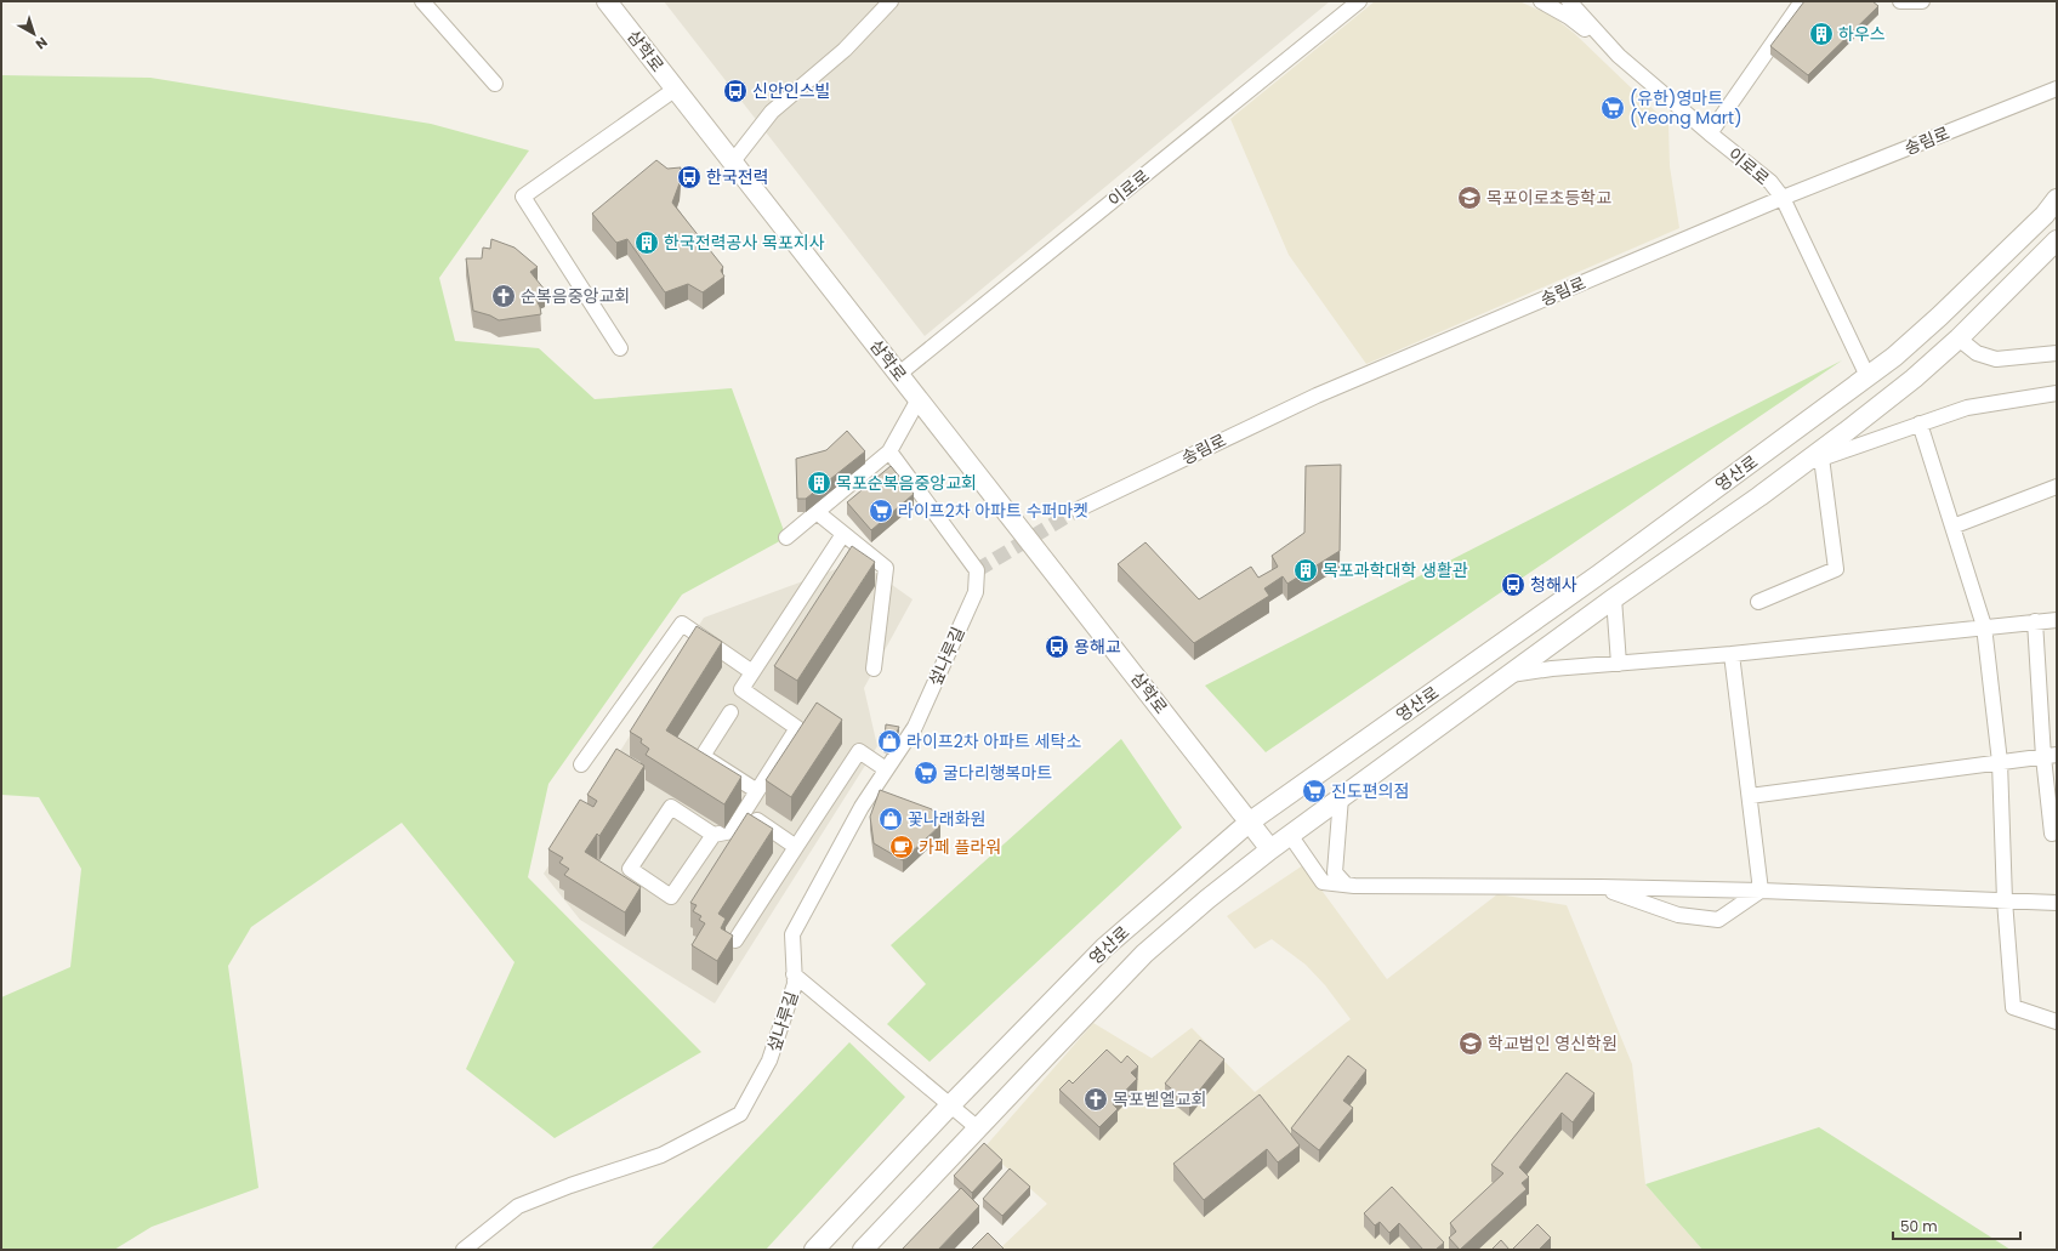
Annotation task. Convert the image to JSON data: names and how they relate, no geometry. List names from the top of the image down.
{
  "streets": {
    "street": [
      "삼학로",
      "송림로",
      "이로로",
      "영산로",
      "섶나루길"
    ]
  },
  "crossings": [
    ["삼학로", "이로로"],
    ["삼학로", "영산로"],
    ["송림로", "이로로"],
    ["이로로", "영산로"]
  ],
  "places": {
    "building": [
      "하우스",
      "한국전력공사 목포지사",
      "목포순복음중앙교회",
      "목포과학대학 생활관"
    ],
    "bus stop": [
      "신안인스빌",
      "한국전력",
      "청해사",
      "용해교"
    ],
    "supermarket": [
      "(유한)영마트 (Yeong Mart)",
      "라이프2차 아파트 수퍼마켓",
      "굴다리행복마트",
      "진도편의점"
    ],
    "school or university": ["목포이로초등학교", "학교법인 영신학원"],
    "church": ["순복음중앙교회", "목포벧엘교회"],
    "shop": ["라이프2차 아파트 세탁소", "꽃나래화원"],
    "cafe": ["카페 플라워"]
  },
  "scale_bar": "50 m",
  "north": "bottom right"
}
